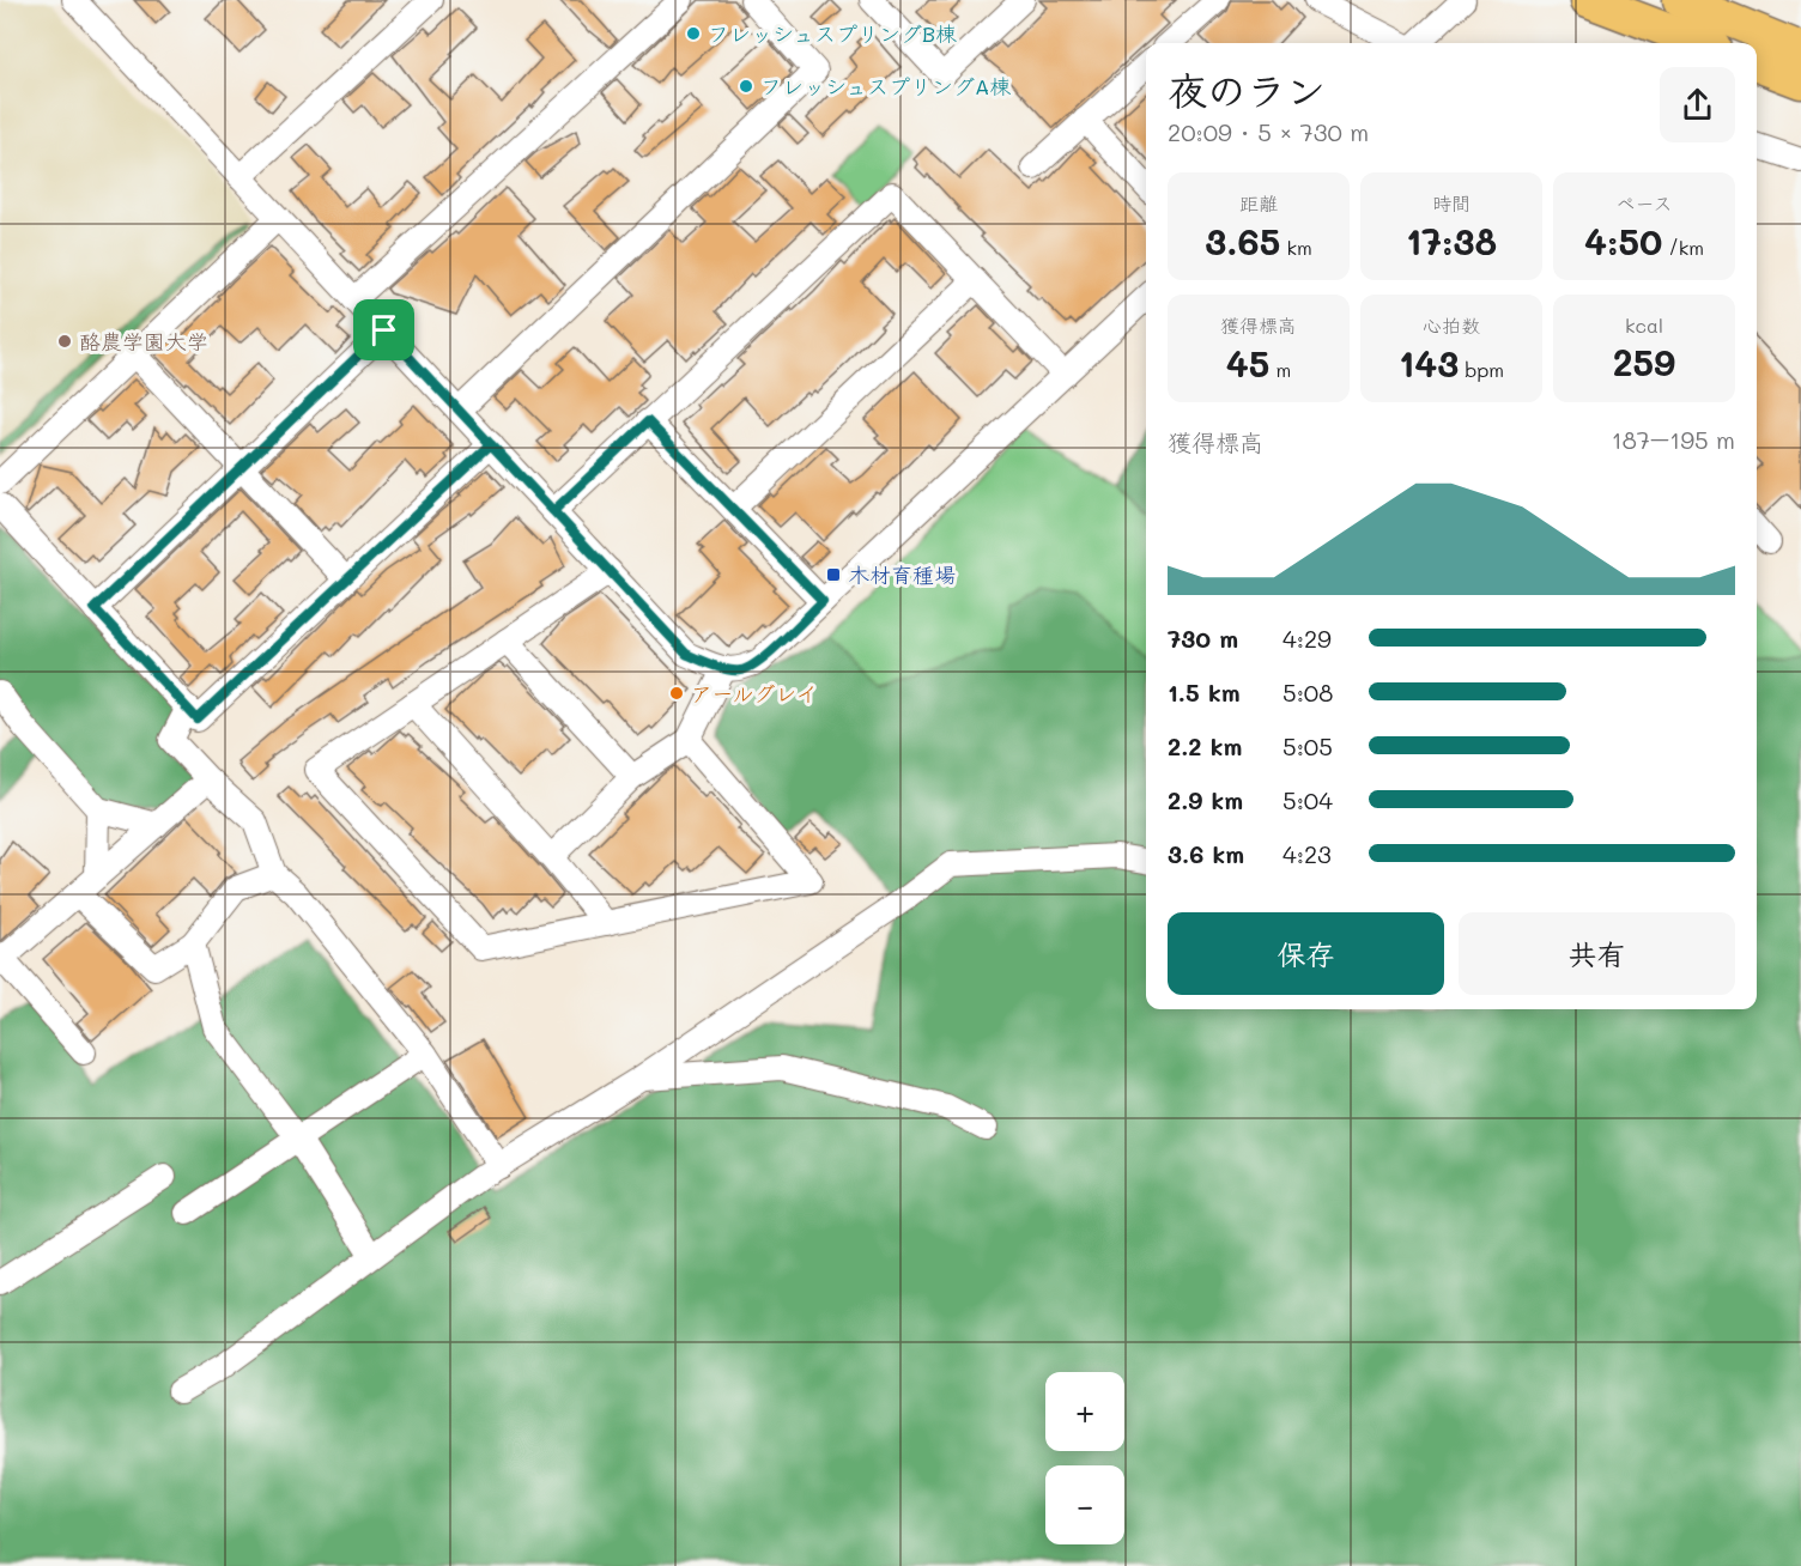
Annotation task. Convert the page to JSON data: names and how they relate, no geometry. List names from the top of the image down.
{
  "places": {
    "other": [
      "フレッシュスプリングB棟",
      "フレッシュスプリングA棟",
      "酪農学園大学",
      "アールグレイ"
    ],
    "transit": ["木材育種場"]
  },
  "page": {
    "heading": ["夜のラン", "20:09 · 5 × 730 m"],
    "stats": [
      ["距離", "3.65 km"],
      ["時間", "17:38"],
      ["ペース", "4:50 /km"],
      ["獲得標高", "45 m"],
      ["心拍数", "143 bpm"],
      ["kcal", "259"]
    ],
    "chart": ["獲得標高", "187–195 m"],
    "list": [
      {
        "name": "730 m",
        "note": "4:29"
      },
      {
        "name": "1.5 km",
        "note": "5:08"
      },
      {
        "name": "2.2 km",
        "note": "5:05"
      },
      {
        "name": "2.9 km",
        "note": "5:04"
      },
      {
        "name": "3.6 km",
        "note": "4:23"
      }
    ],
    "buttons": ["保存", "共有"],
    "map_buttons": ["+", "−"]
  }
}
